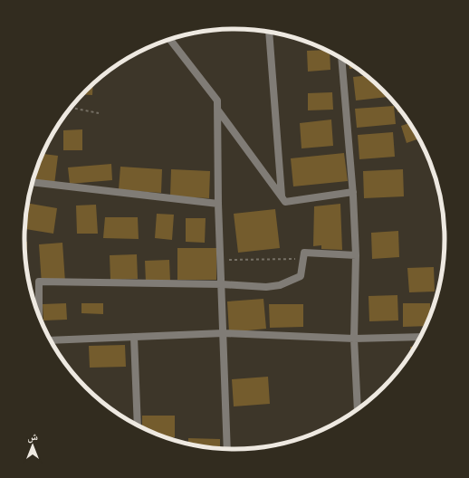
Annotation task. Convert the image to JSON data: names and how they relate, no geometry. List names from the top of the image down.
{
  "north": "top"
}
